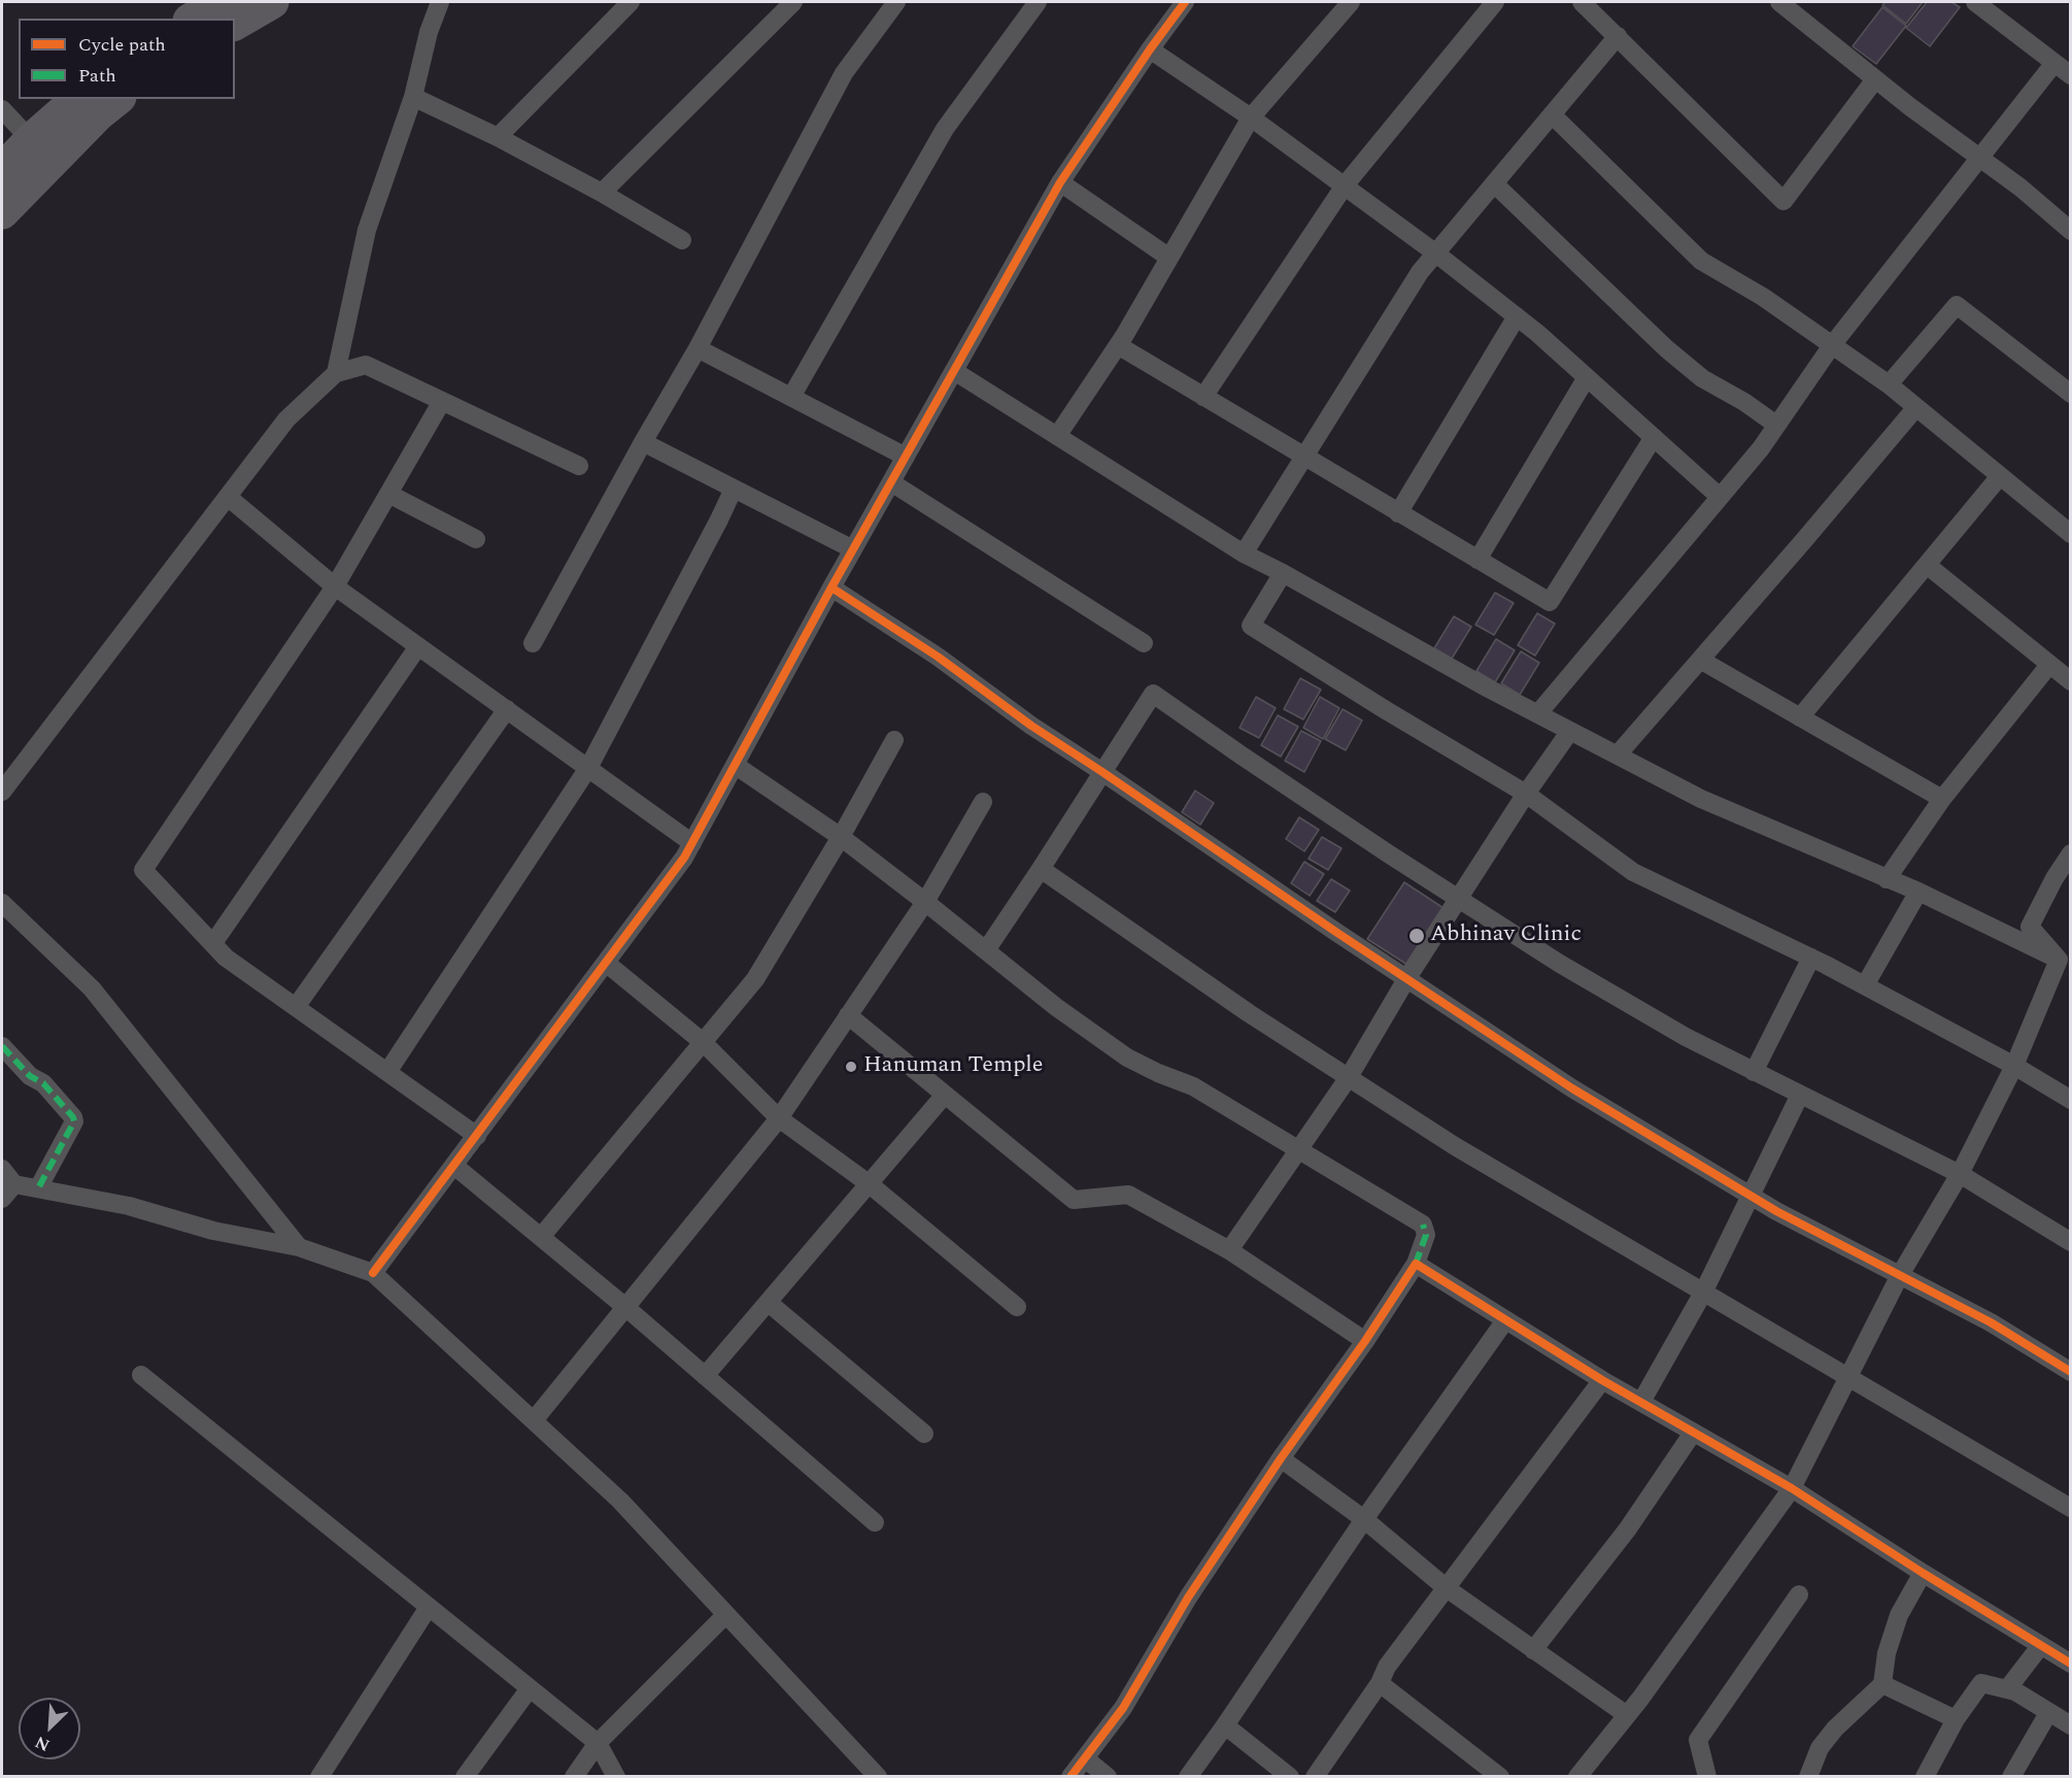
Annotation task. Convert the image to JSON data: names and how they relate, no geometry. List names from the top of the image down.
{
  "places": ["Abhinav Clinic", "Hanuman Temple"],
  "legend": ["Cycle path", "Path"],
  "north": "bottom left"
}
